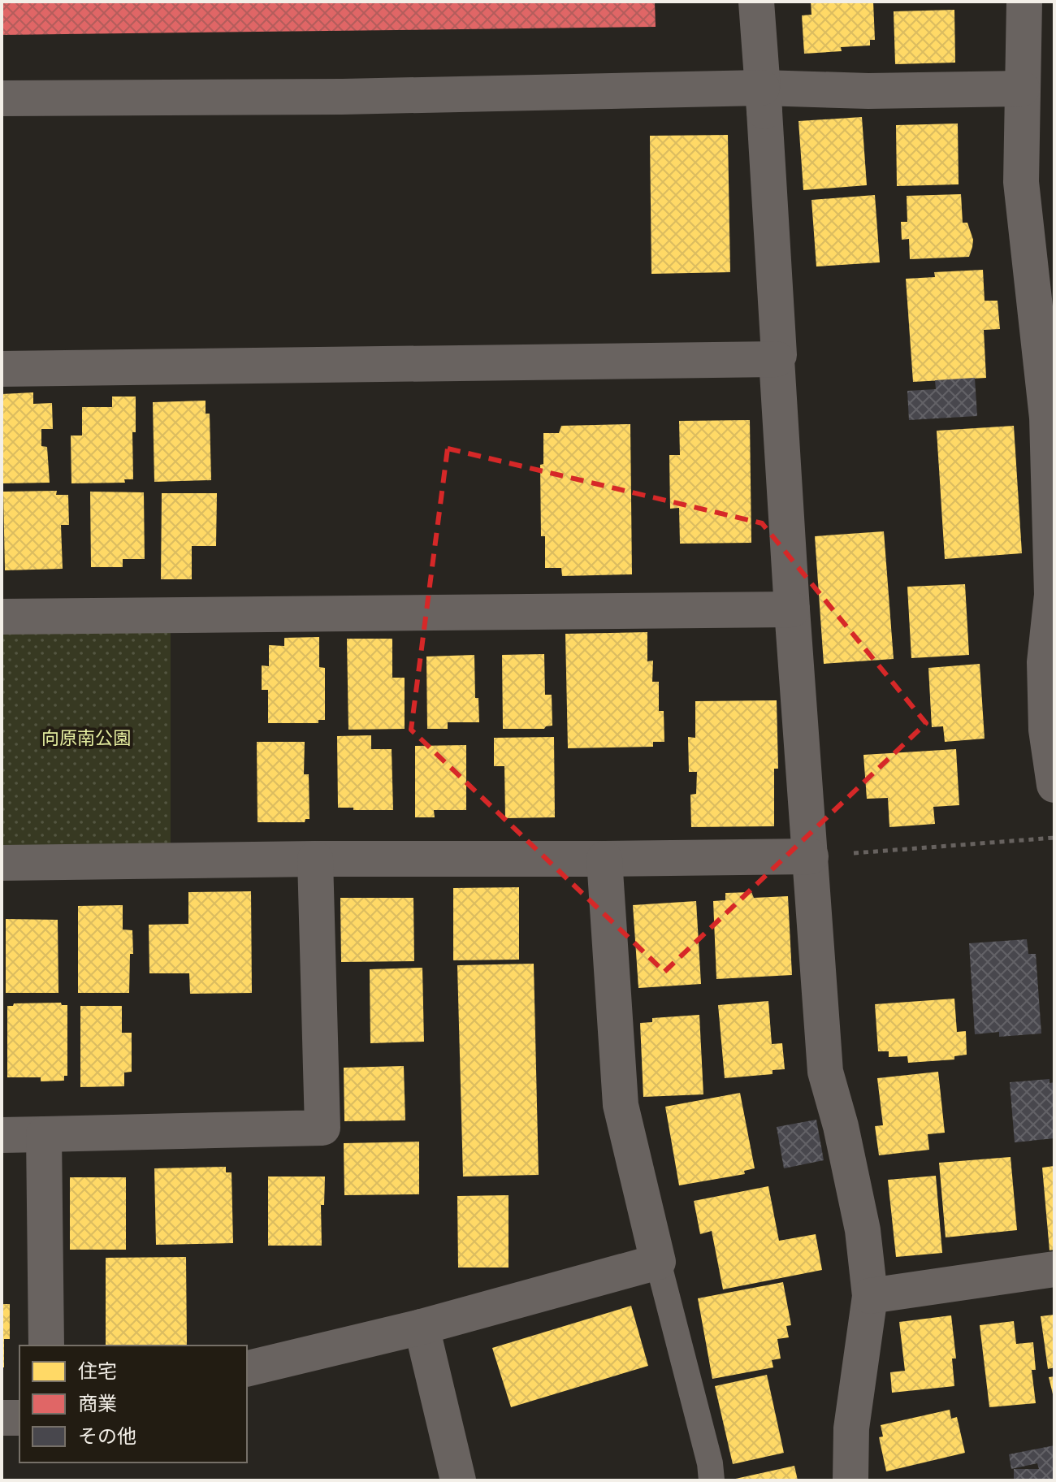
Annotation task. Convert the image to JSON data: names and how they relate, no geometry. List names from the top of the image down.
{
  "parks": ["向原南公園"],
  "legend": ["住宅", "商業", "その他"]
}
